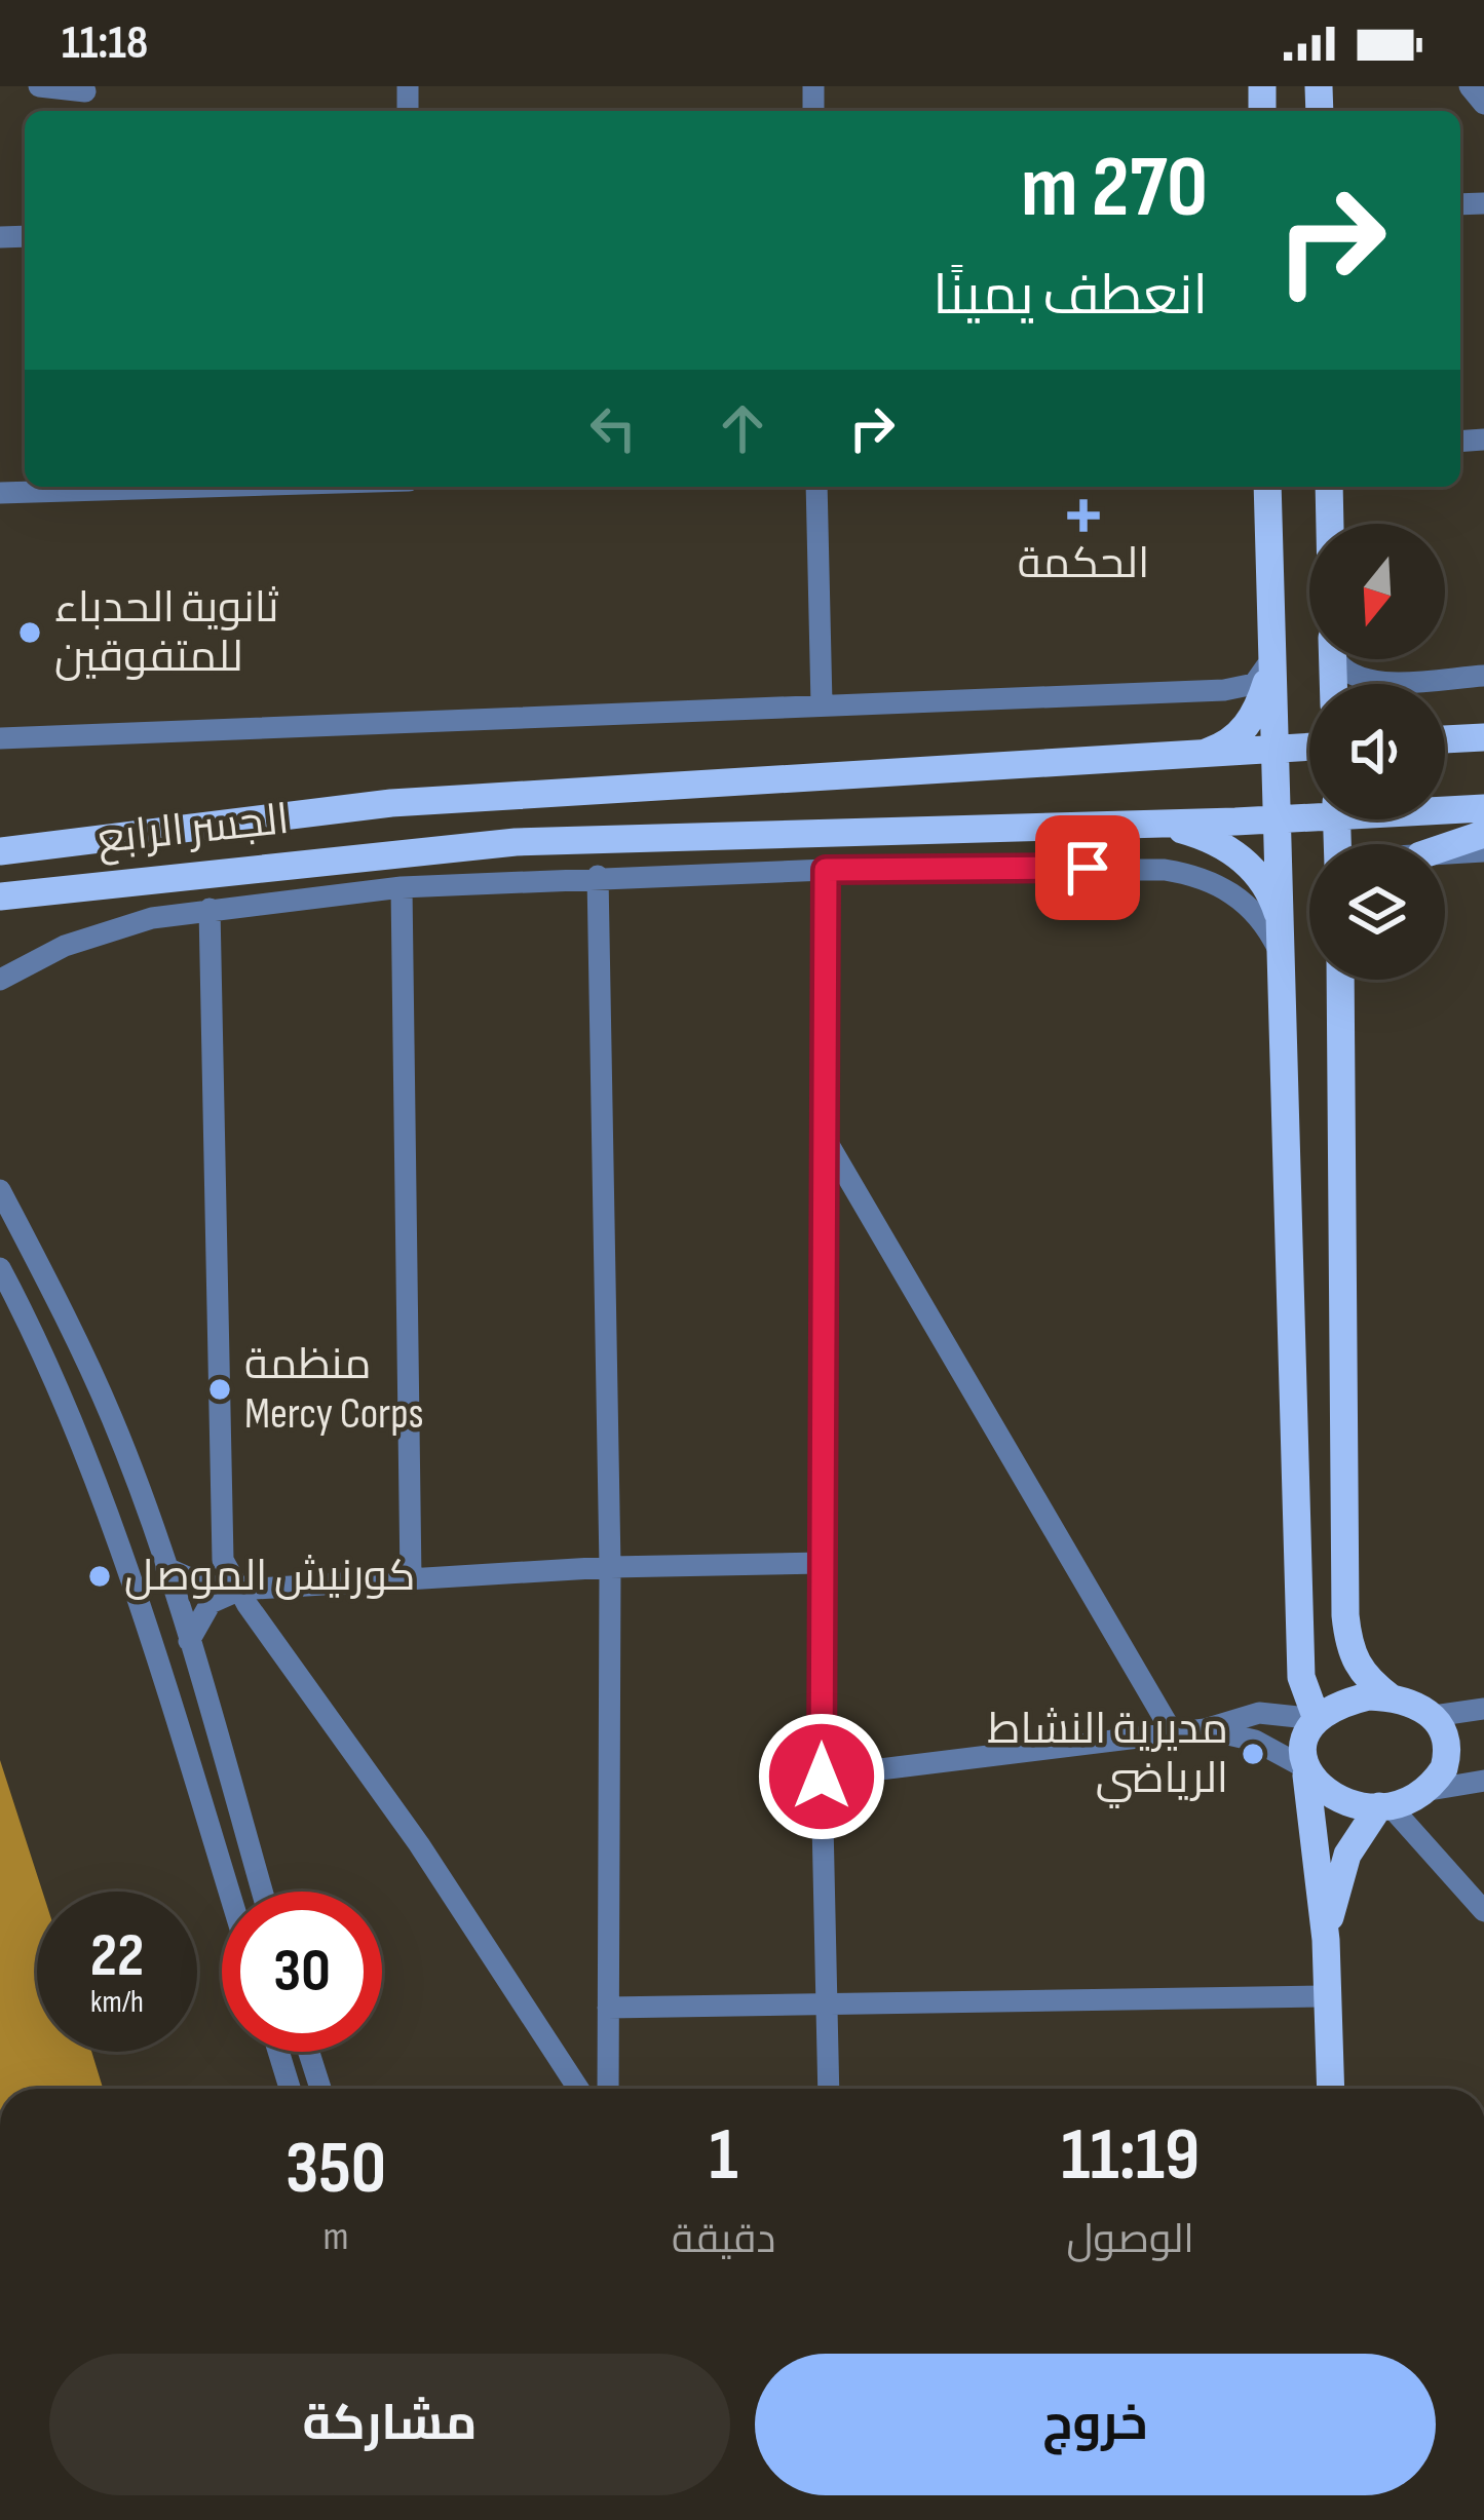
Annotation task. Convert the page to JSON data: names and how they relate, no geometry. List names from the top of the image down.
{
  "streets": {
    "main road": ["الجسر الرابع"]
  },
  "places": {
    "health": ["الحكمة"],
    "other": [
      "ثانوية الحدباء للمتفوقين",
      "منظمة Mercy Corps",
      "كورنيش الموصل",
      "مديرية النشاط الرياضي"
    ]
  },
  "north": "bottom",
  "page": {
    "status": "11:18",
    "turn": ["270 m", "انعطف يمينًا"],
    "speed": "22 km/h",
    "limit": "30",
    "eta": [
      "11:19",
      "الوصول",
      "1",
      "دقيقة",
      "350",
      "m"
    ],
    "buttons": ["خروج", "مشاركة"]
  }
}
